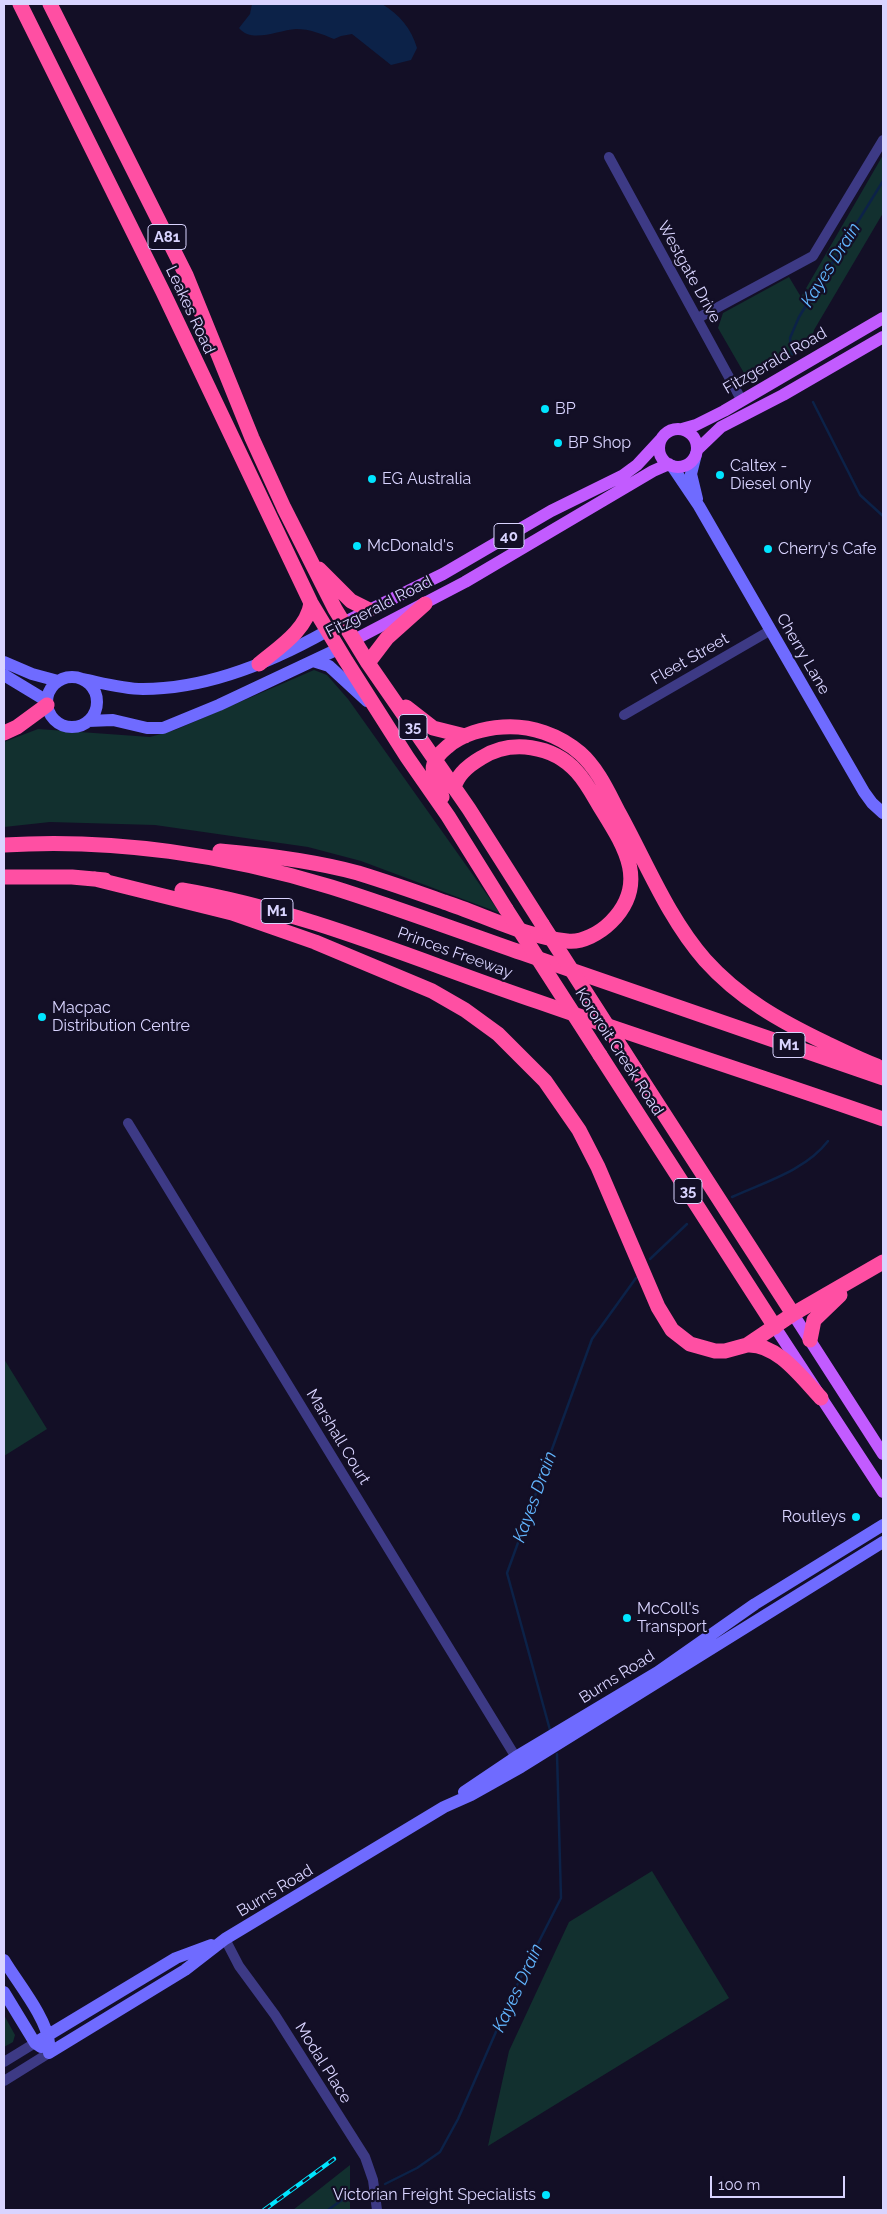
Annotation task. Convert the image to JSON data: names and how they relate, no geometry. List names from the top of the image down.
{
  "streets": {
    "highway": [
      "A81",
      "Leakes Road",
      "Fitzgerald Road",
      "35",
      "M1",
      "Princes Freeway",
      "Kororoit Creek Road"
    ],
    "main road": ["40"],
    "street": [
      "Westgate Drive",
      "Cherry Lane",
      "Fleet Street",
      "Marshall Court",
      "Burns Road",
      "Modal Place"
    ]
  },
  "crossings": [
    ["Westgate Drive", "Fitzgerald Road"],
    ["Leakes Road", "Fitzgerald Road"],
    ["Leakes Road", "Kororoit Creek Road"],
    ["Fitzgerald Road", "40"],
    ["Fitzgerald Road", "Cherry Lane"],
    ["Fitzgerald Road", "Kororoit Creek Road"],
    ["40", "Cherry Lane"],
    ["Cherry Lane", "Fleet Street"],
    ["Marshall Court", "Burns Road"],
    ["Burns Road", "Modal Place"]
  ],
  "water": ["Kayes Drain"],
  "places": [
    "BP",
    "BP Shop",
    "Caltex - Diesel only",
    "EG Australia",
    "McDonald's",
    "Cherry's Cafe",
    "Macpac Distribution Centre",
    "Routleys",
    "McColl's Transport",
    "Victorian Freight Specialists"
  ],
  "scale_bar": "100 m"
}
